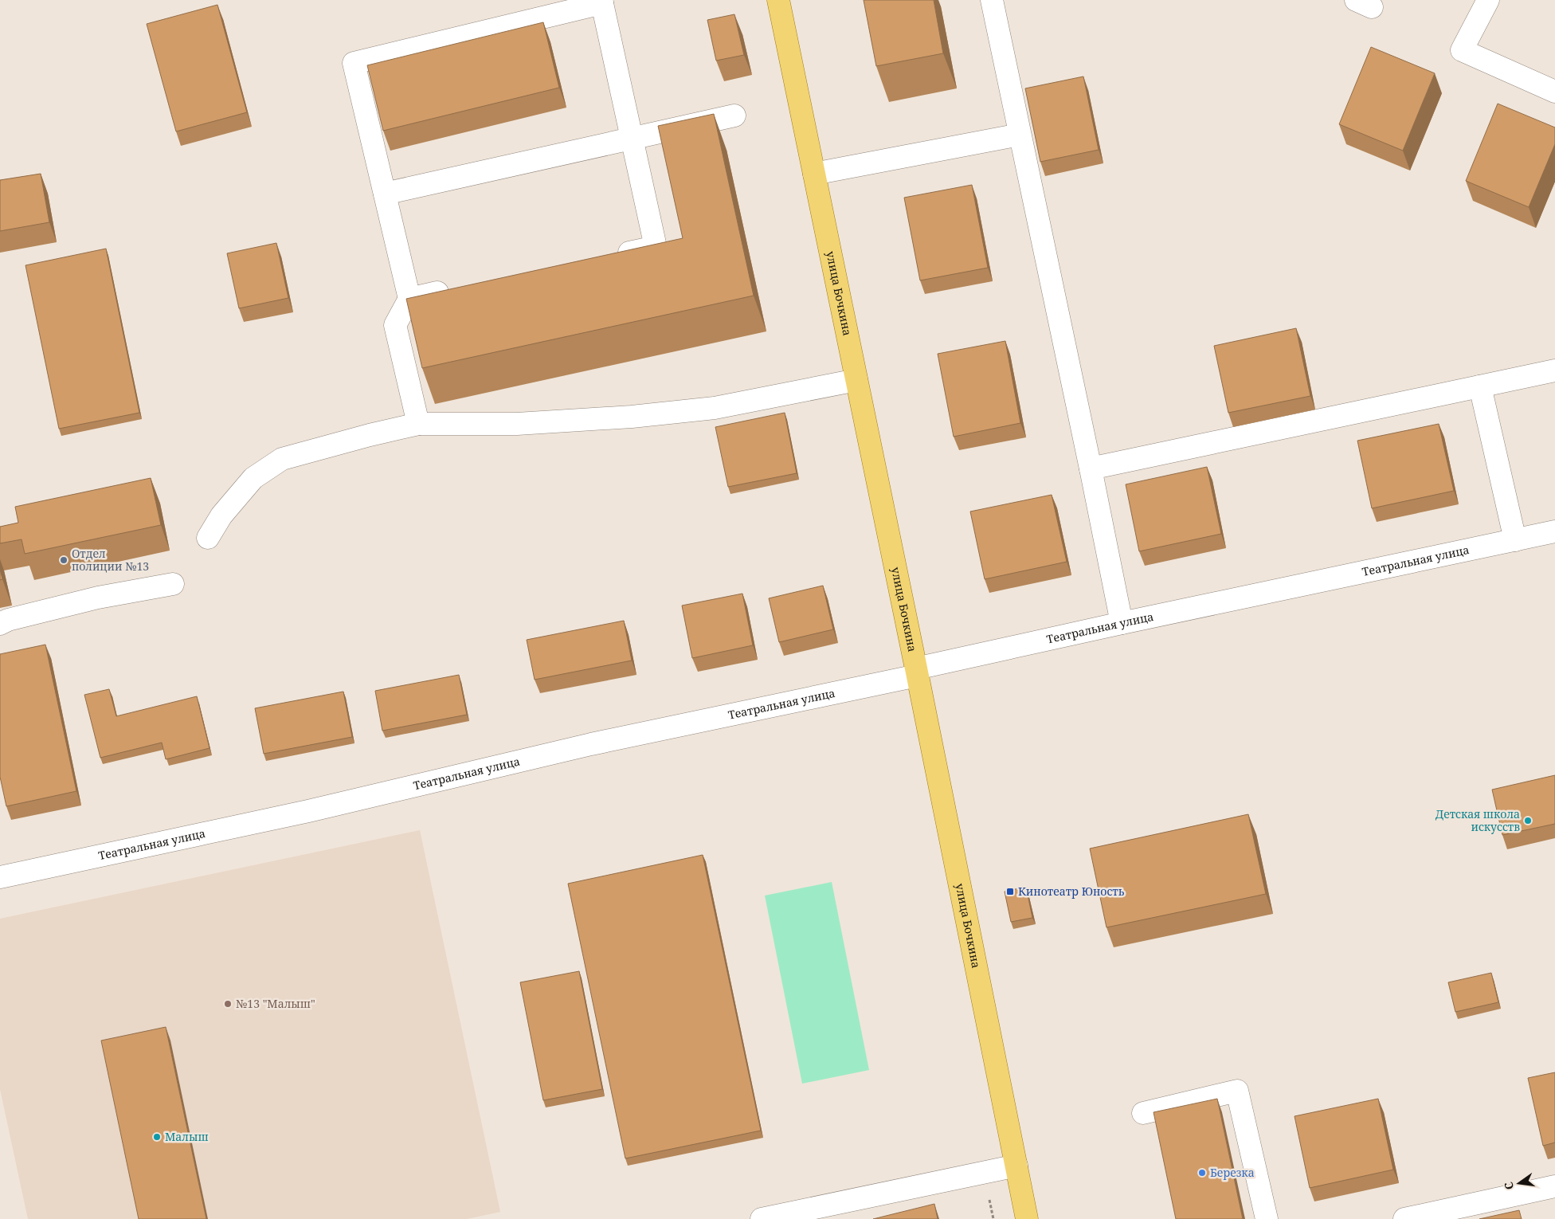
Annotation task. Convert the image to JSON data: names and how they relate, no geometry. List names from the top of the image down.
{
  "streets": {
    "main road": ["улица Бочкина"],
    "street": ["Театральная улица"]
  },
  "crossings": [
    ["улица Бочкина", "Театральная улица"]
  ],
  "places": {
    "other": [
      "Отдел полиции №13",
      "Детская школа искусств",
      "№13 \"Малыш\"",
      "Малыш",
      "Березка"
    ],
    "transit": ["Кинотеатр Юность"]
  },
  "north": "left"
}
